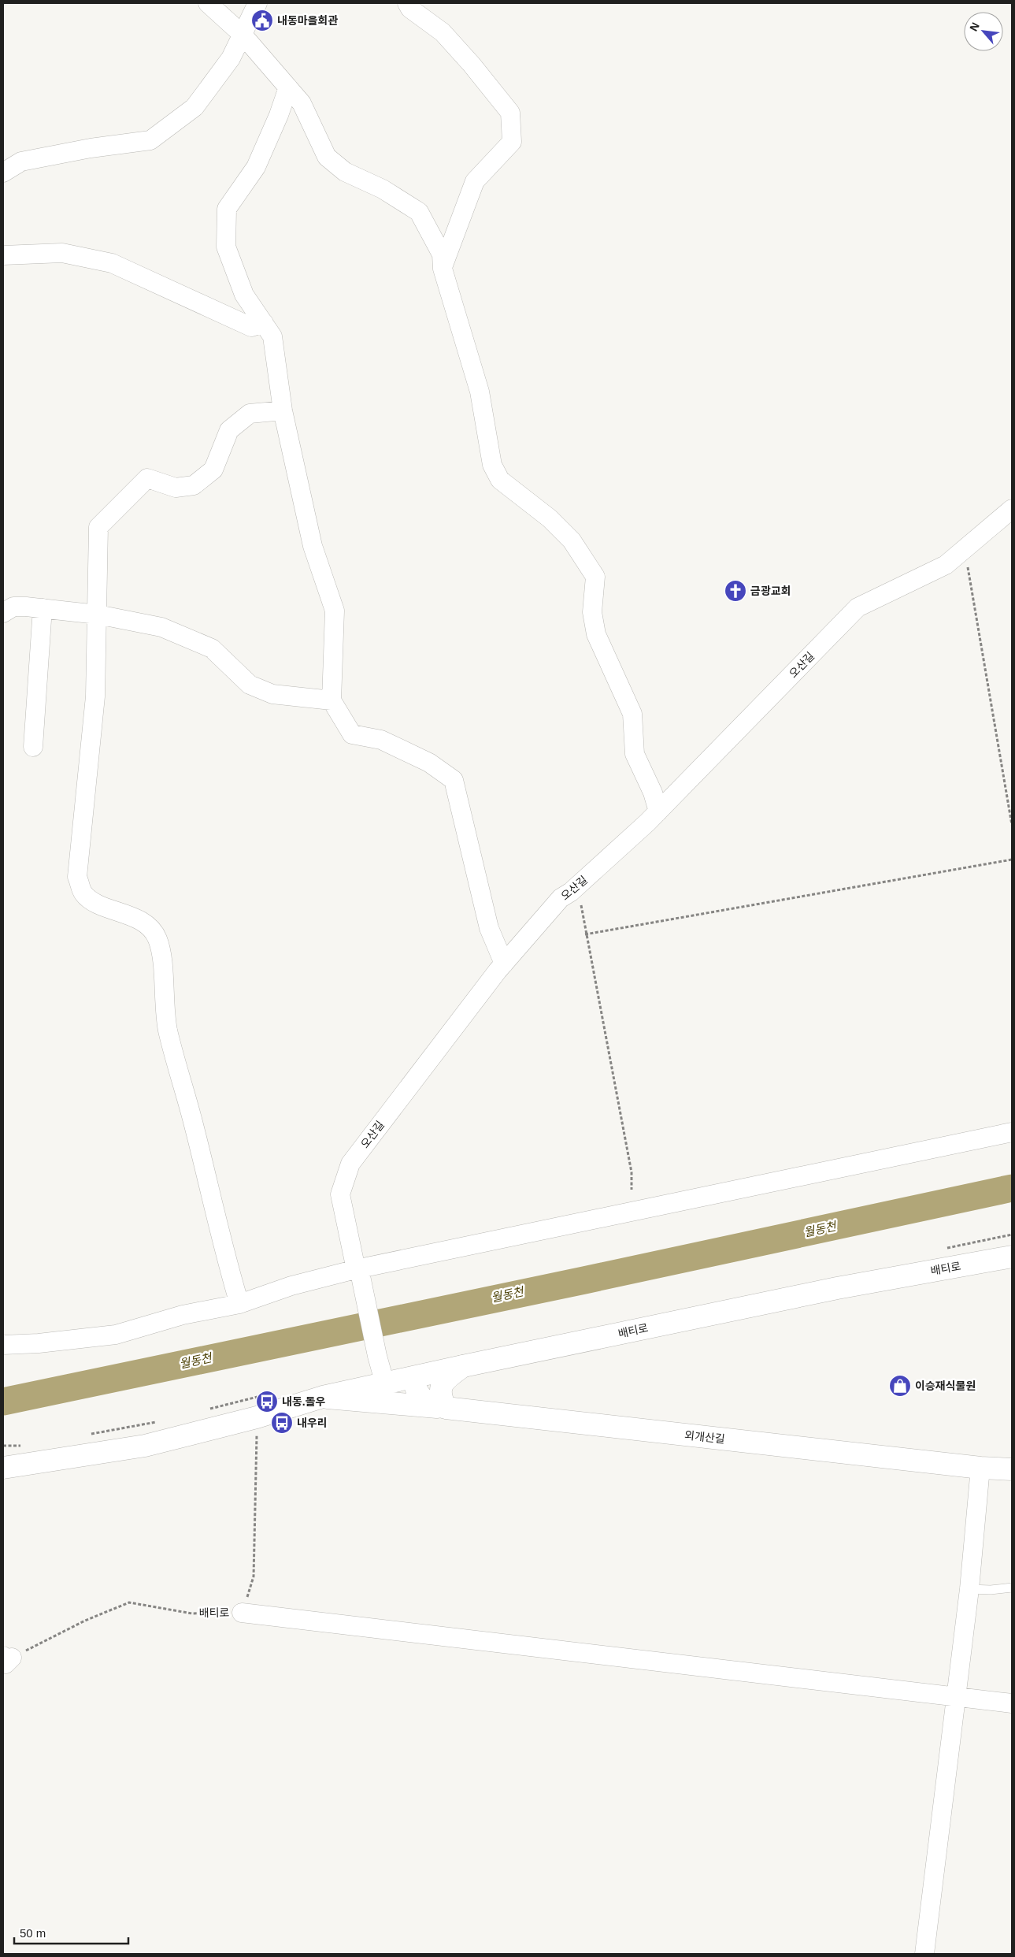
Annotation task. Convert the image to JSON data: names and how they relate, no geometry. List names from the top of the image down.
{
  "streets": {
    "main road": ["배티로", "외개산길"],
    "street": ["오산길"]
  },
  "crossings": [
    ["오산길", "배티로"],
    ["배티로", "외개산길"]
  ],
  "water": ["월동천"],
  "places": {
    "public building": ["내동마을회관"],
    "church": ["금광교회"],
    "shop": ["이승재식물원"],
    "bus stop": ["내동.돌우", "내우리"]
  },
  "scale_bar": "50 m",
  "north": "top left"
}
